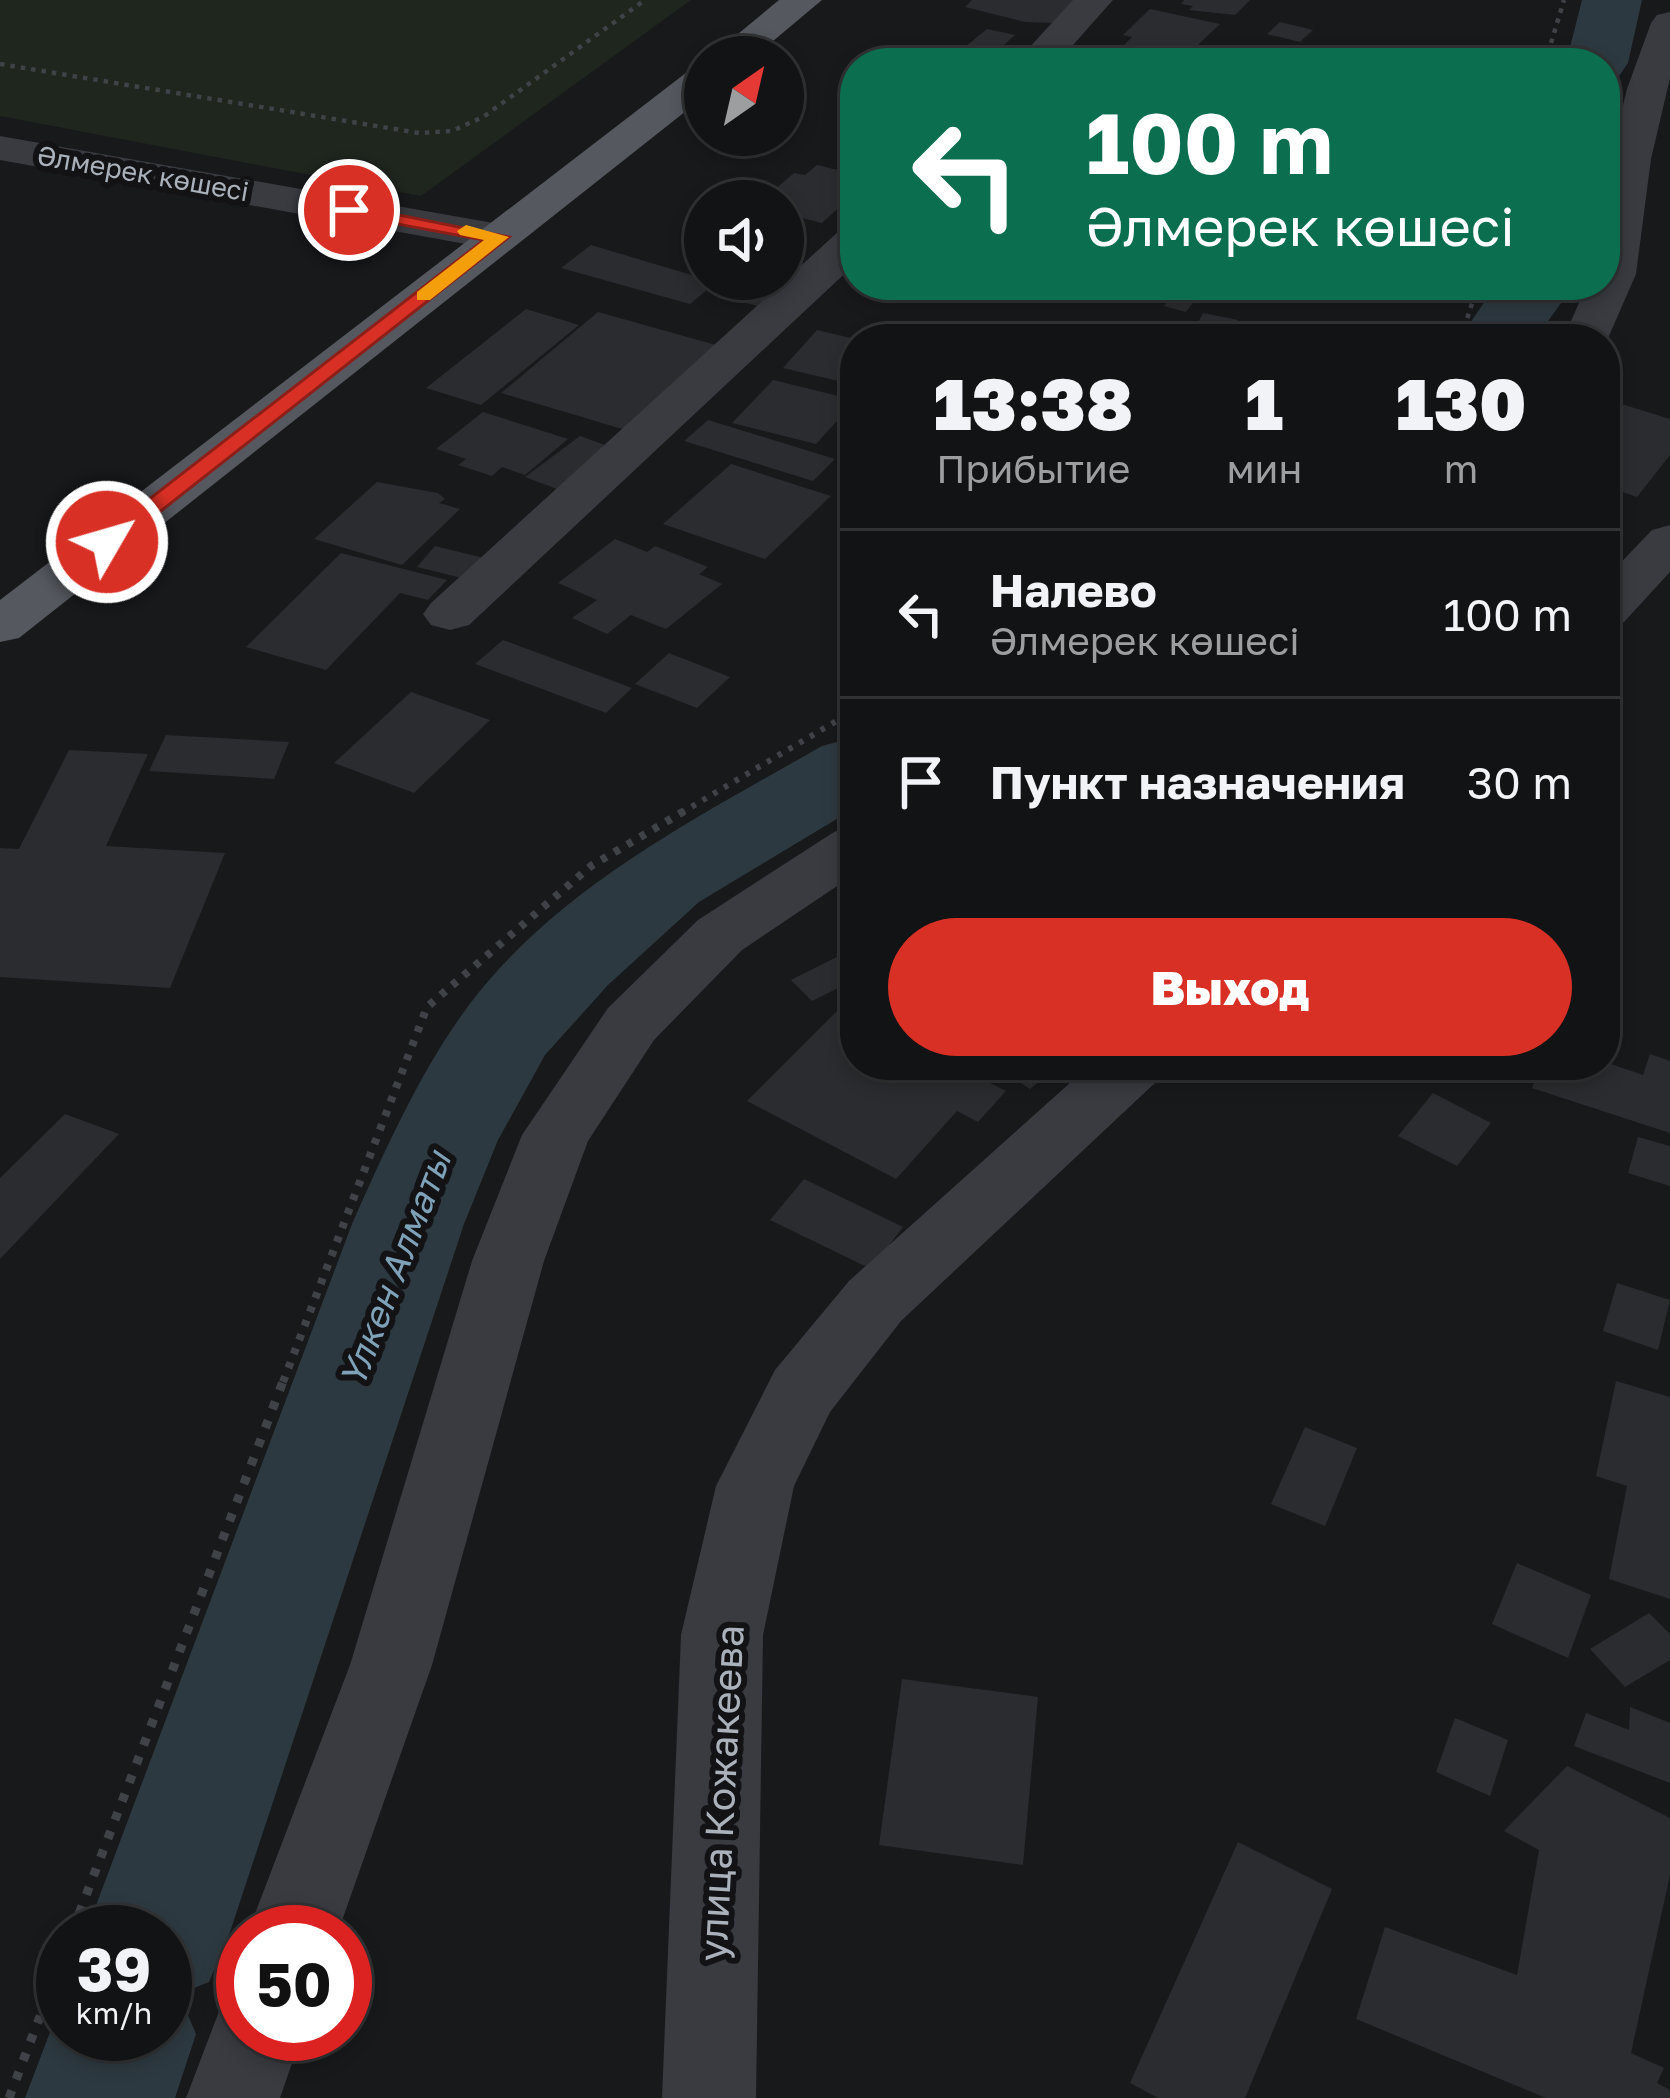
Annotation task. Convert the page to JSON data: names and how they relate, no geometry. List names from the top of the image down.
{
  "streets": {
    "street": ["Әлмерек көшесі", "улица Кожакеева"]
  },
  "water": ["Үлкен Алматы"],
  "north": "top right",
  "page": {
    "turn": ["100 m", "Әлмерек көшесі"],
    "eta": [
      "13:38",
      "Прибытие",
      "1",
      "мин",
      "130",
      "m"
    ],
    "list": [
      {
        "name": "Налево",
        "note": "Әлмерек көшесі",
        "value": "100 m"
      },
      {
        "name": "Пункт назначения",
        "value": "30 m"
      }
    ],
    "buttons": "Выход",
    "speed": "39 km/h",
    "limit": "50"
  }
}
